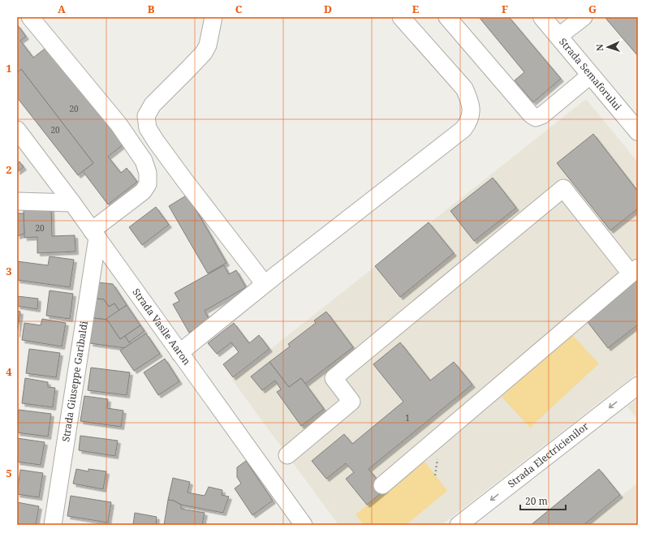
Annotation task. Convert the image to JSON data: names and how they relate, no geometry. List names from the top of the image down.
{
  "streets": {
    "main road": ["Strada Semaforului"],
    "street": ["Strada Vasile Aaron", "Strada Giuseppe Garibaldi", "Strada Electricienilor"]
  },
  "crossings": [
    ["Strada Vasile Aaron", "Strada Giuseppe Garibaldi"]
  ],
  "house_numbers": [
    "20",
    "20",
    "20",
    "1"
  ],
  "scale_bar": "20 m",
  "north": "left",
  "grid": {
    "columns": [
      "A",
      "B",
      "C",
      "D",
      "E",
      "F",
      "G"
    ],
    "rows": [
      "1",
      "2",
      "3",
      "4",
      "5"
    ]
  }
}
